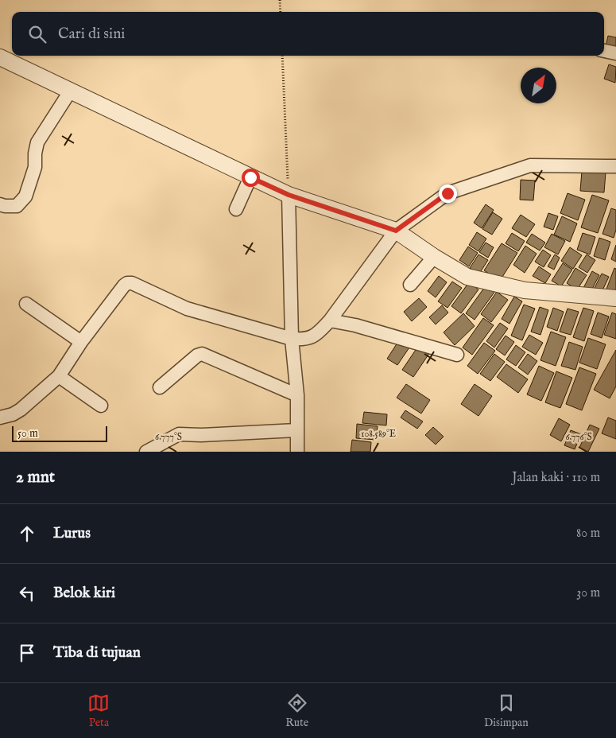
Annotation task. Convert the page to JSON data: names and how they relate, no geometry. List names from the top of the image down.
{
  "scale_bar": "50 m",
  "north": "top right",
  "page": {
    "search": "Cari di sini",
    "scale": "50 m",
    "heading": ["2 mnt", "Jalan kaki · 110 m"],
    "list": [
      ["Lurus", "80 m"],
      ["Belok kiri", "30 m"],
      "Tiba di tujuan"
    ],
    "nav": ["Peta", "Rute", "Disimpan"]
  },
  "coordinates": ["108.589°E", "6.777°S", "6.776°S"]
}
